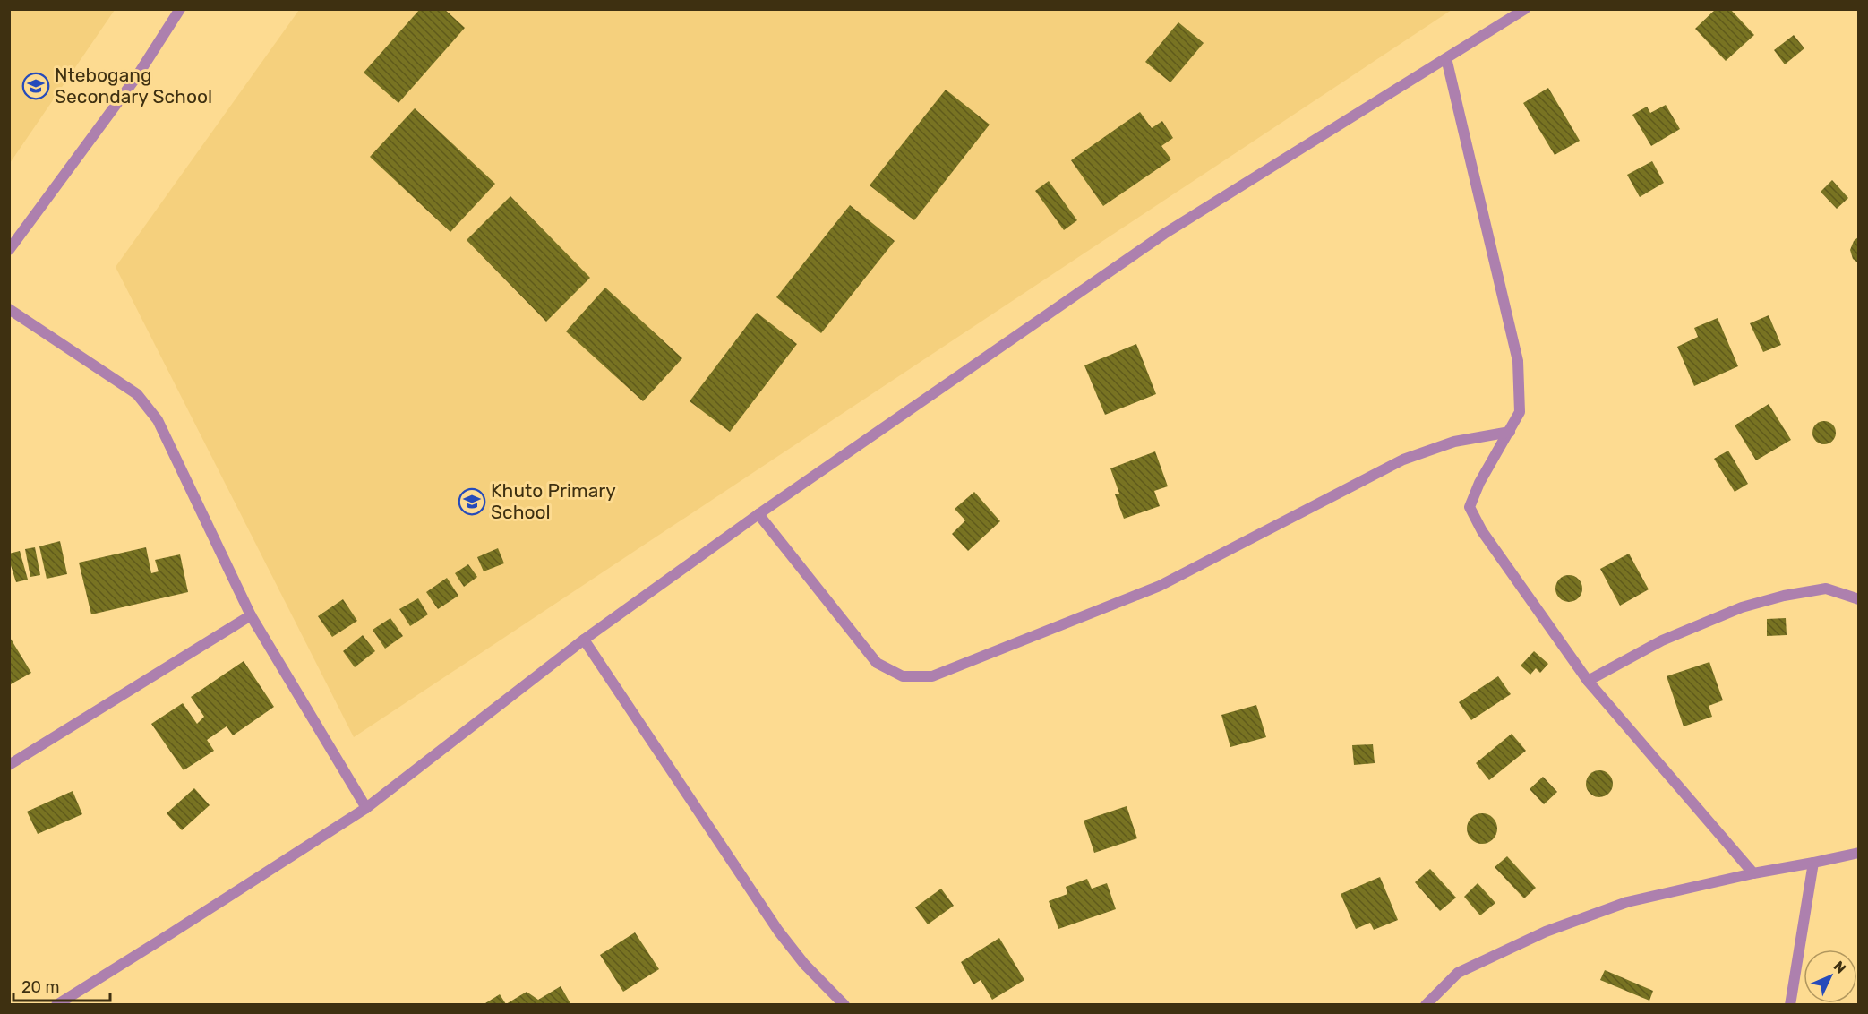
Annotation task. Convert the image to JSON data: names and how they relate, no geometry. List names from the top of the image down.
{
  "places": {
    "school or university": ["Ntebogang Secondary School", "Khuto Primary School"]
  },
  "scale_bar": "20 m",
  "north": "top right"
}
